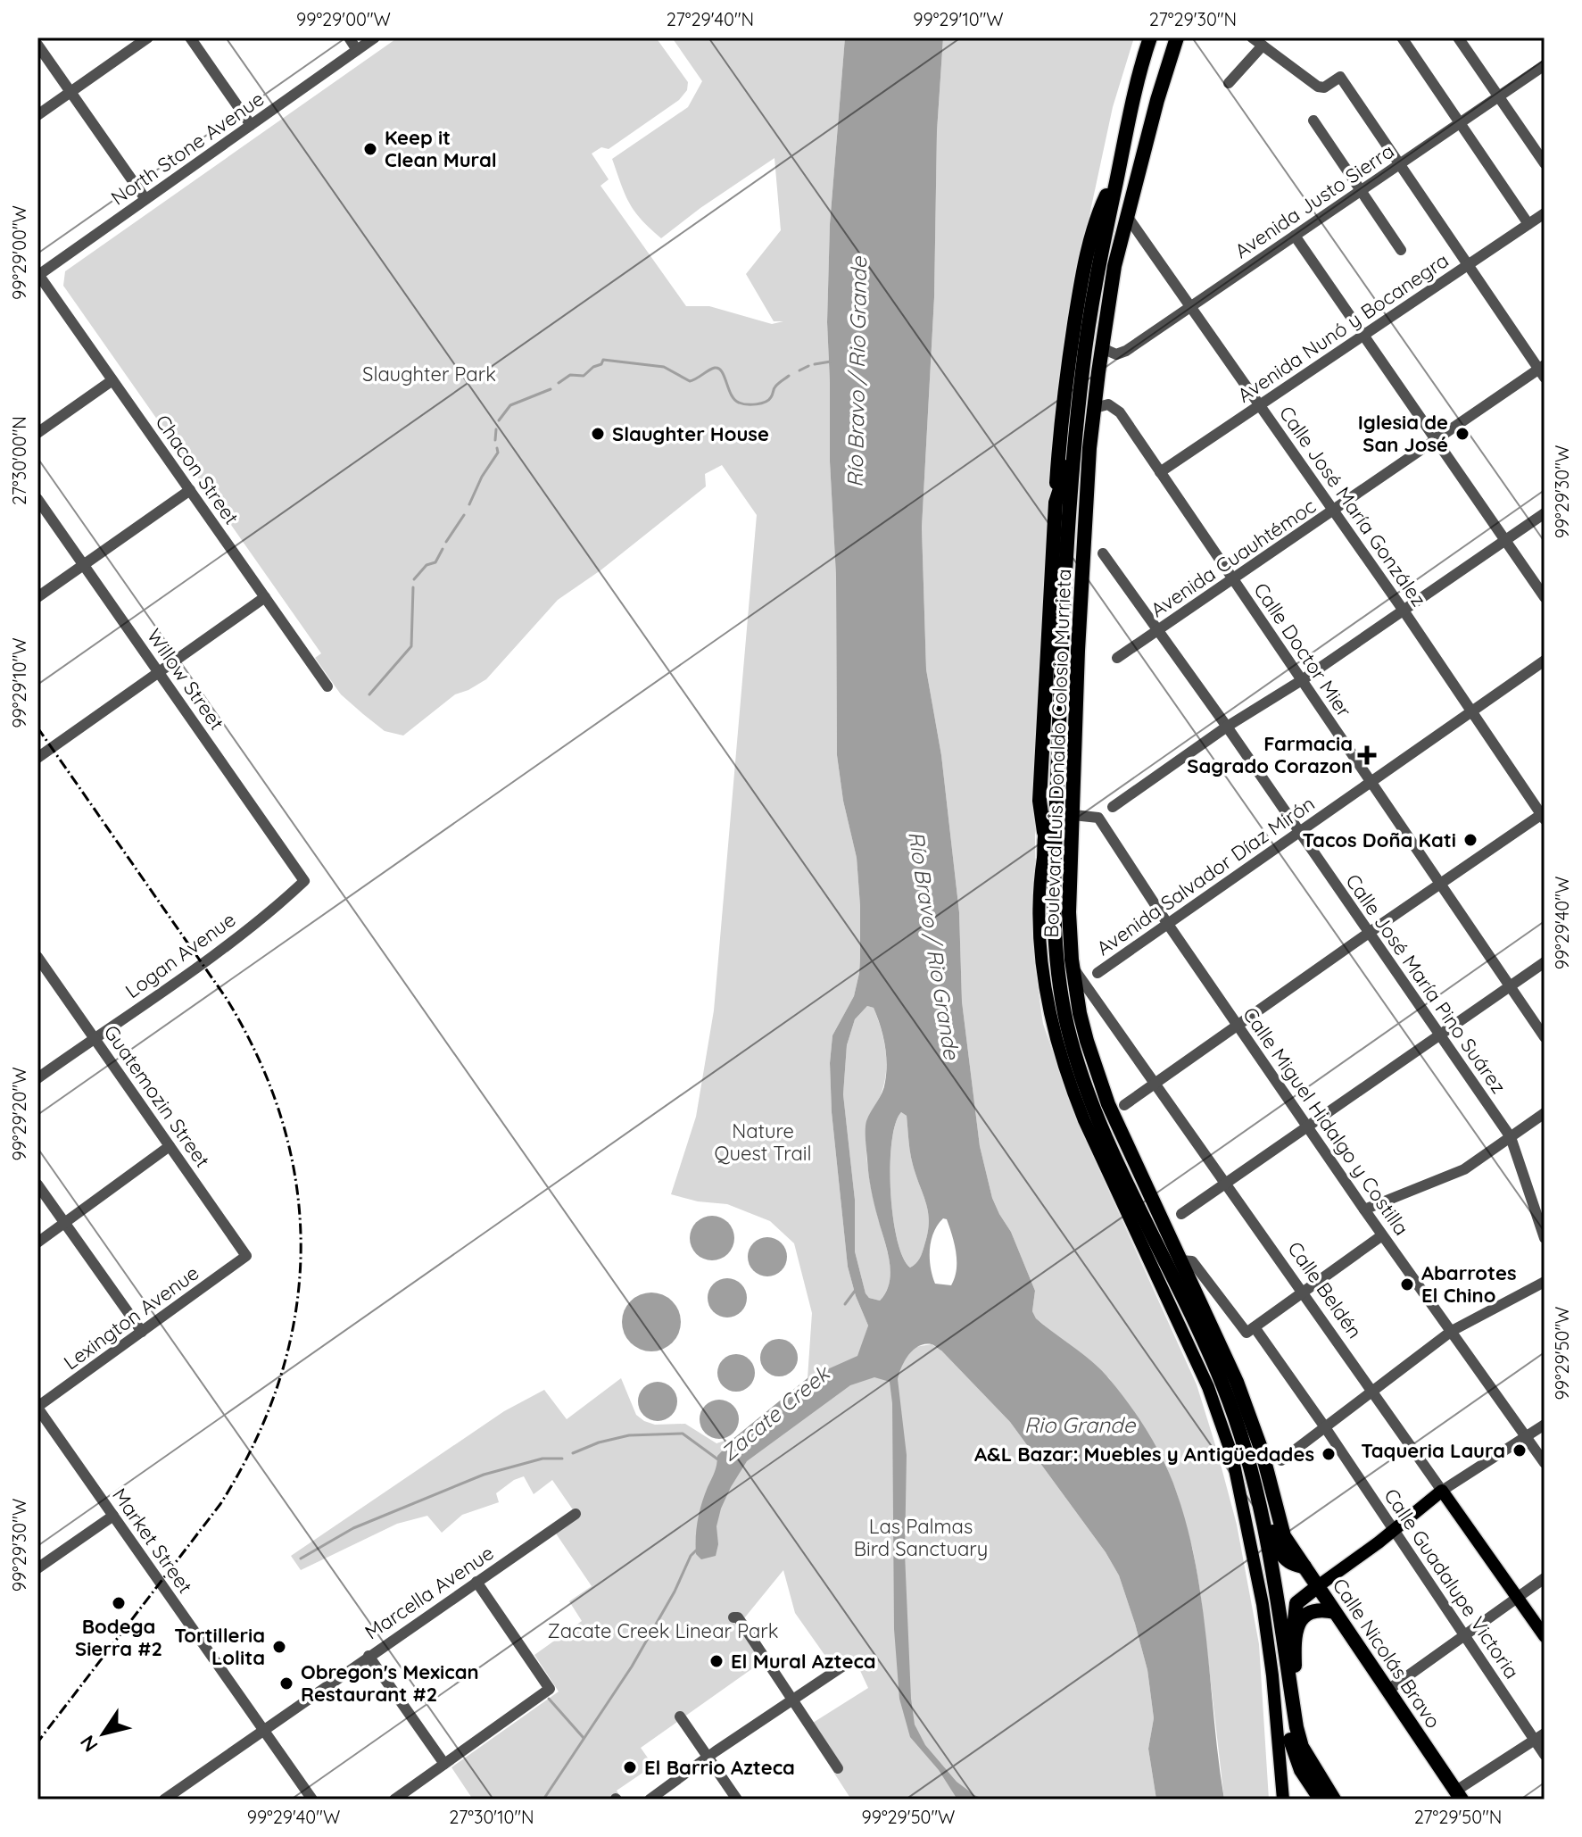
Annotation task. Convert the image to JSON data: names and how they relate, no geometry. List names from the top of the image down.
{
  "streets": {
    "highway": ["Boulevard Luis Donaldo Colosio Murrieta", "Calle Nicolás Bravo"],
    "main road": ["Calle Beldén"],
    "street": [
      "North Stone Avenue",
      "Avenida Justo Sierra",
      "Avenida Nunó y Bocanegra",
      "Chacon Street",
      "Calle José María González",
      "Avenida Cuauhtémoc",
      "Calle Doctor Mier",
      "Willow Street",
      "Avenida Salvador Díaz Mirón",
      "Logan Avenue",
      "Calle José María Pino Suárez",
      "Guatemozin Street",
      "Calle Miguel Hidalgo y Costilla",
      "Lexington Avenue",
      "Market Street",
      "Calle Guadalupe Victoria",
      "Marcella Avenue"
    ]
  },
  "crossings": [
    ["North Stone Avenue", "Chacon Street"],
    ["Avenida Justo Sierra", "Calle José María González"],
    ["Avenida Justo Sierra", "Boulevard Luis Donaldo Colosio Murrieta"],
    ["Avenida Nunó y Bocanegra", "Calle José María González"],
    ["Avenida Nunó y Bocanegra", "Calle Doctor Mier"],
    ["Calle José María González", "Avenida Cuauhtémoc"],
    ["Calle José María González", "Boulevard Luis Donaldo Colosio Murrieta"],
    ["Calle José María González", "Avenida Salvador Díaz Mirón"],
    ["Avenida Cuauhtémoc", "Calle Doctor Mier"],
    ["Avenida Cuauhtémoc", "Calle José María Pino Suárez"],
    ["Calle Doctor Mier", "Boulevard Luis Donaldo Colosio Murrieta"],
    ["Calle Doctor Mier", "Avenida Salvador Díaz Mirón"],
    ["Willow Street", "Logan Avenue"],
    ["Boulevard Luis Donaldo Colosio Murrieta", "Calle Miguel Hidalgo y Costilla"],
    ["Boulevard Luis Donaldo Colosio Murrieta", "Calle Beldén"],
    ["Boulevard Luis Donaldo Colosio Murrieta", "Calle Guadalupe Victoria"],
    ["Boulevard Luis Donaldo Colosio Murrieta", "Calle Nicolás Bravo"],
    ["Avenida Salvador Díaz Mirón", "Calle José María Pino Suárez"],
    ["Avenida Salvador Díaz Mirón", "Calle Miguel Hidalgo y Costilla"],
    ["Logan Avenue", "Guatemozin Street"],
    ["Guatemozin Street", "Lexington Avenue"],
    ["Lexington Avenue", "Market Street"],
    ["Market Street", "Marcella Avenue"]
  ],
  "water": ["Río Bravo / Rio Grande", "Zacate Creek", "Rio Grande"],
  "parks": [
    "Slaughter Park",
    "Nature Quest Trail",
    "Las Palmas Bird Sanctuary",
    "Zacate Creek Linear Park"
  ],
  "places": {
    "other": [
      "Keep it Clean Mural",
      "Slaughter House",
      "Iglesia de San José",
      "Tacos Doña Kati",
      "Abarrotes El Chino",
      "Taqueria Laura",
      "A&L Bazar: Muebles y Antigüedades",
      "Bodega Sierra #2",
      "Tortilleria Lolita",
      "El Mural Azteca",
      "Obregon's Mexican Restaurant #2",
      "El Barrio Azteca"
    ],
    "health": ["Farmacia Sagrado Corazon"]
  },
  "north": "bottom left",
  "coordinates": [
    "99°29'00\"W",
    "27°29'40\"N",
    "99°29'10\"W",
    "27°29'30\"N",
    "27°30'00\"N",
    "99°29'30\"W",
    "99°29'40\"W",
    "99°29'20\"W",
    "99°29'50\"W",
    "27°30'10\"N",
    "27°29'50\"N"
  ]
}
